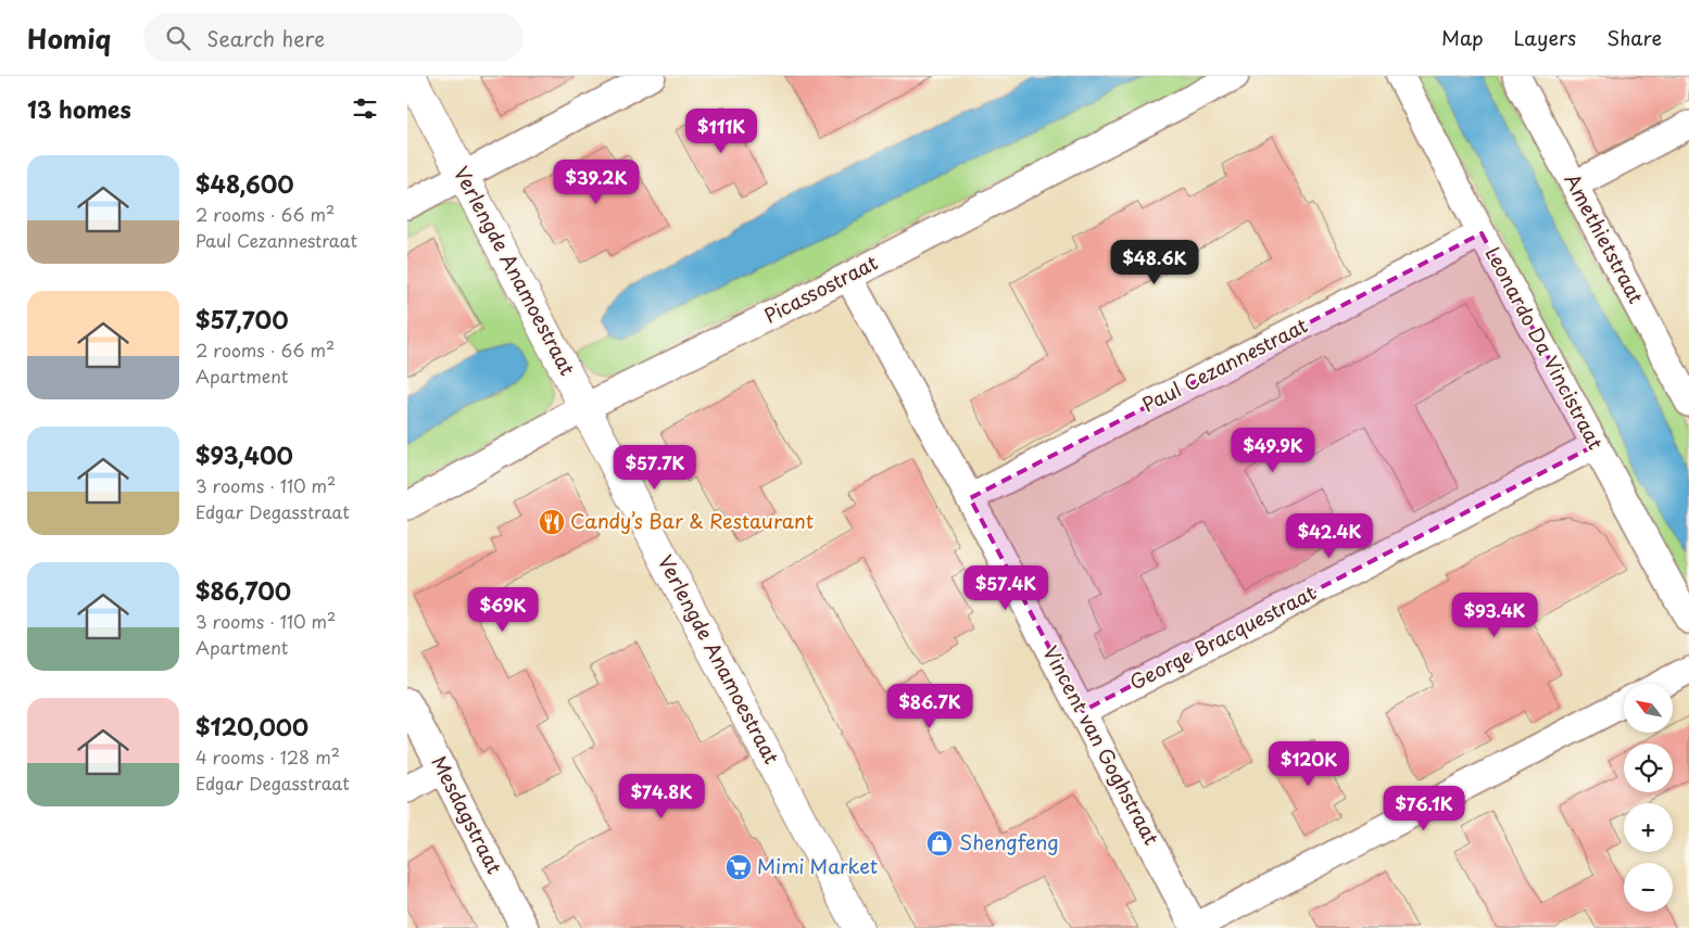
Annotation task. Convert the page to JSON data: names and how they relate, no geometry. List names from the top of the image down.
{
  "streets": {
    "street": [
      "Amethietstraat",
      "Verlengde Anamoestraat",
      "Picassostraat",
      "Leonardo Da Vincistraat",
      "Paul Cezannestraat",
      "George Bracquestraat",
      "Vincent van Goghstraat",
      "Mesdagstraat"
    ]
  },
  "crossings": [
    ["Verlengde Anamoestraat", "Picassostraat"],
    ["Picassostraat", "Vincent van Goghstraat"],
    ["Leonardo Da Vincistraat", "Paul Cezannestraat"],
    ["Leonardo Da Vincistraat", "George Bracquestraat"],
    ["Paul Cezannestraat", "Vincent van Goghstraat"],
    ["George Bracquestraat", "Vincent van Goghstraat"]
  ],
  "places": {
    "restaurant": ["Candy’s Bar & Restaurant"],
    "shop": ["Shengfeng"],
    "supermarket": ["Mimi Market"]
  },
  "north": "top left",
  "page": {
    "header": "Homiq",
    "search": "Search here",
    "nav": ["Map", "Layers", "Share"],
    "heading": "13 homes",
    "price": [
      "$111K",
      "$39.2K",
      "$48.6K",
      "$49.9K",
      "$57.7K",
      "$42.4K",
      "$57.4K",
      "$69K",
      "$93.4K",
      "$86.7K",
      "$120K",
      "$74.8K",
      "$76.1K"
    ],
    "list": [
      {
        "name": "$48,600",
        "note": "2 rooms · 66 m² · Paul Cezannestraat"
      },
      {
        "name": "$57,700",
        "note": "2 rooms · 66 m² · Apartment"
      },
      {
        "name": "$93,400",
        "note": "3 rooms · 110 m² · Edgar Degasstraat"
      },
      {
        "name": "$86,700",
        "note": "3 rooms · 110 m² · Apartment"
      },
      {
        "name": "$120,000",
        "note": "4 rooms · 128 m² · Edgar Degasstraat"
      }
    ],
    "map_buttons": ["+", "−"]
  }
}
